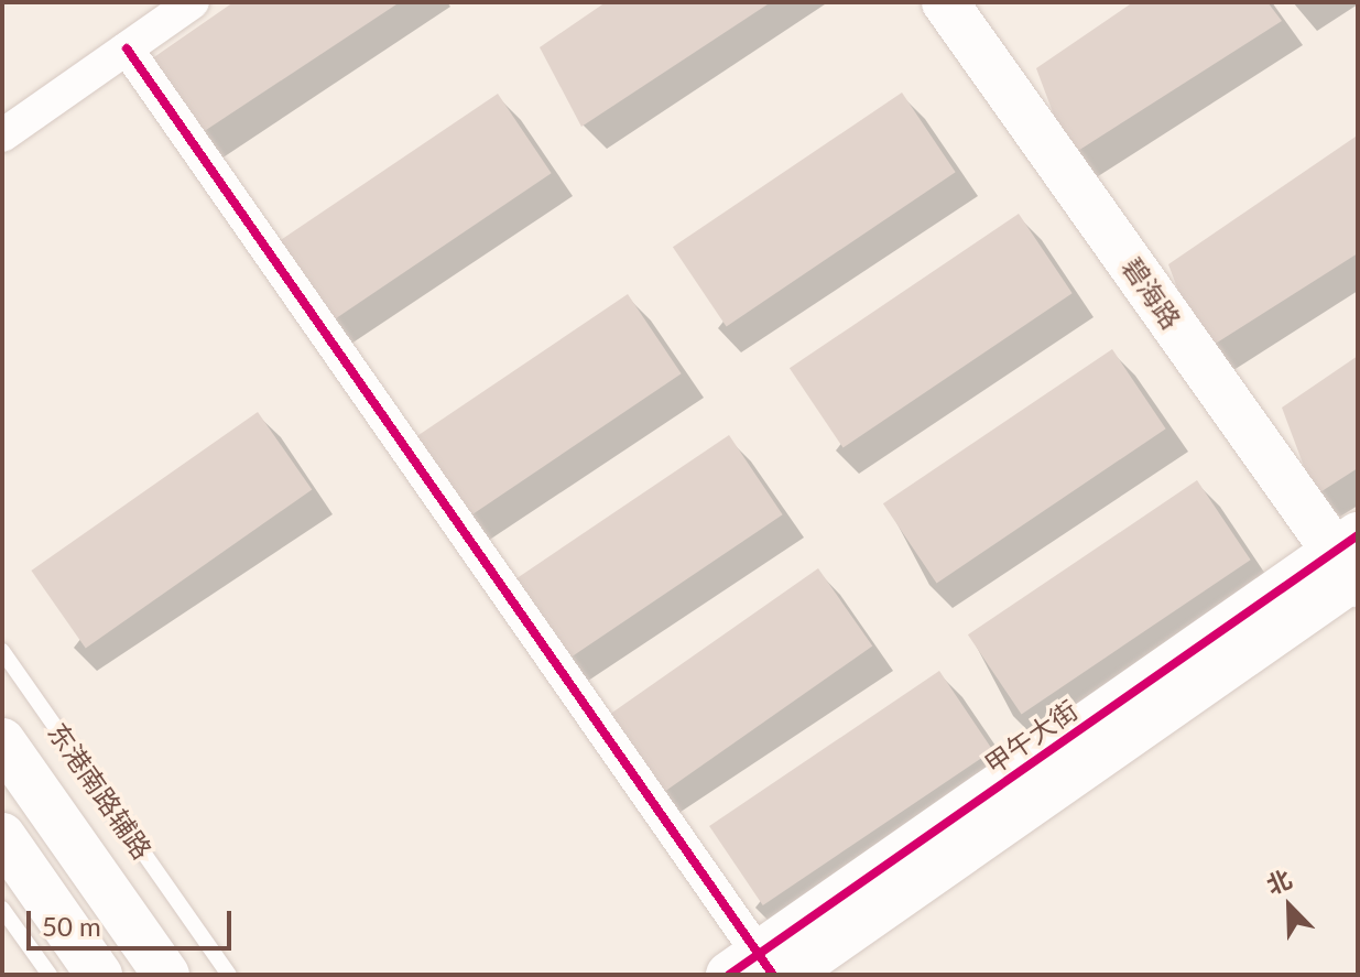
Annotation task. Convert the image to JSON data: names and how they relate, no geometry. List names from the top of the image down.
{
  "streets": {
    "street": ["碧海路", "甲午大街"],
    "lane": ["东港南路辅路"]
  },
  "crossings": [
    ["碧海路", "甲午大街"]
  ],
  "scale_bar": "50 m",
  "north": "top left"
}
